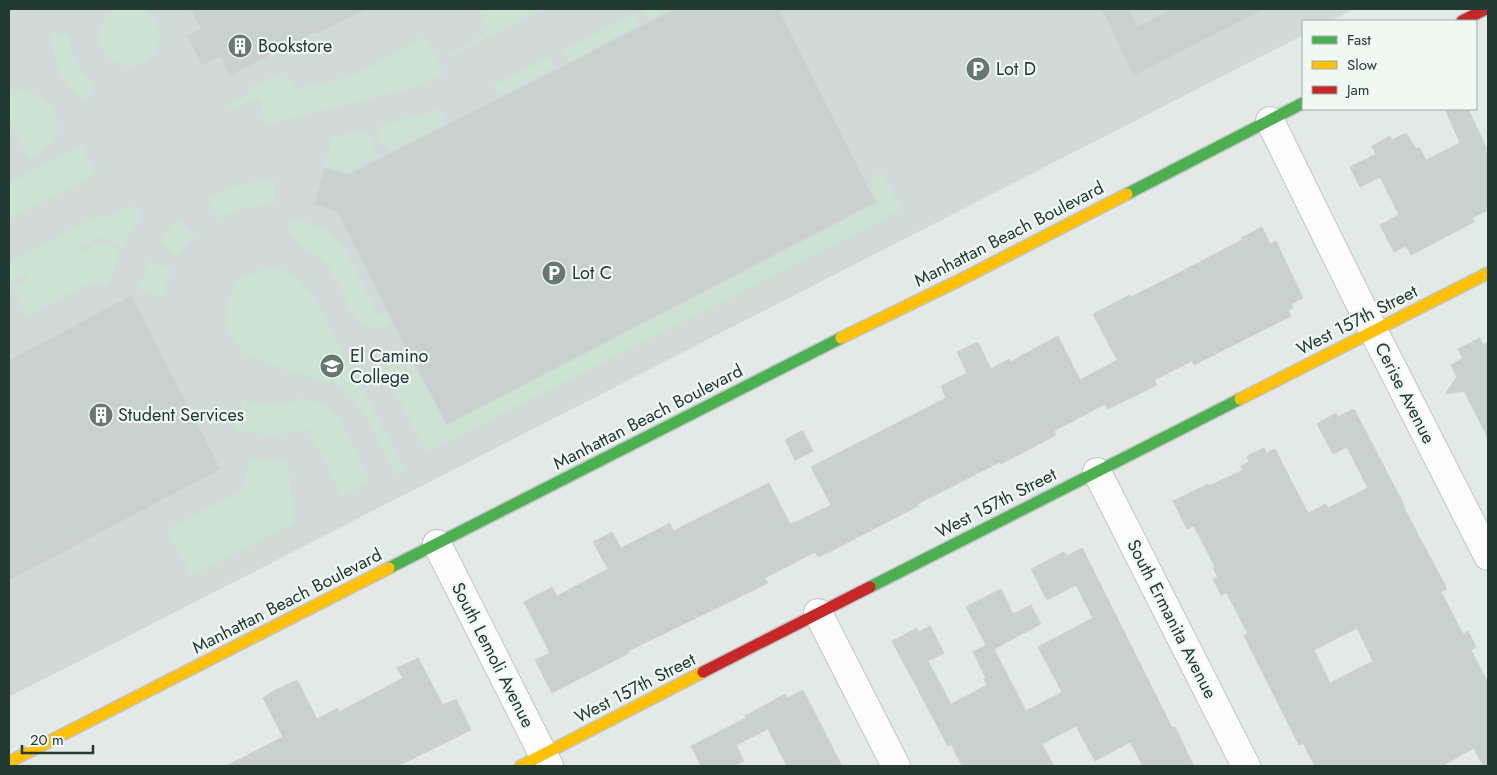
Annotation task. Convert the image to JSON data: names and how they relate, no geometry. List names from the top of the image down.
{
  "streets": {
    "main road": ["Manhattan Beach Boulevard", "West 157th Street"],
    "street": ["Cerise Avenue", "South Ermanita Avenue", "South Lemoli Avenue"]
  },
  "crossings": [
    ["Manhattan Beach Boulevard", "Cerise Avenue"],
    ["Manhattan Beach Boulevard", "South Lemoli Avenue"],
    ["West 157th Street", "Cerise Avenue"],
    ["West 157th Street", "South Ermanita Avenue"],
    ["West 157th Street", "South Lemoli Avenue"]
  ],
  "places": {
    "building": ["Bookstore", "Student Services"],
    "parking": ["Lot D", "Lot C"],
    "school or university": ["El Camino College"]
  },
  "legend": ["Fast", "Slow", "Jam"],
  "scale_bar": "20 m"
}
